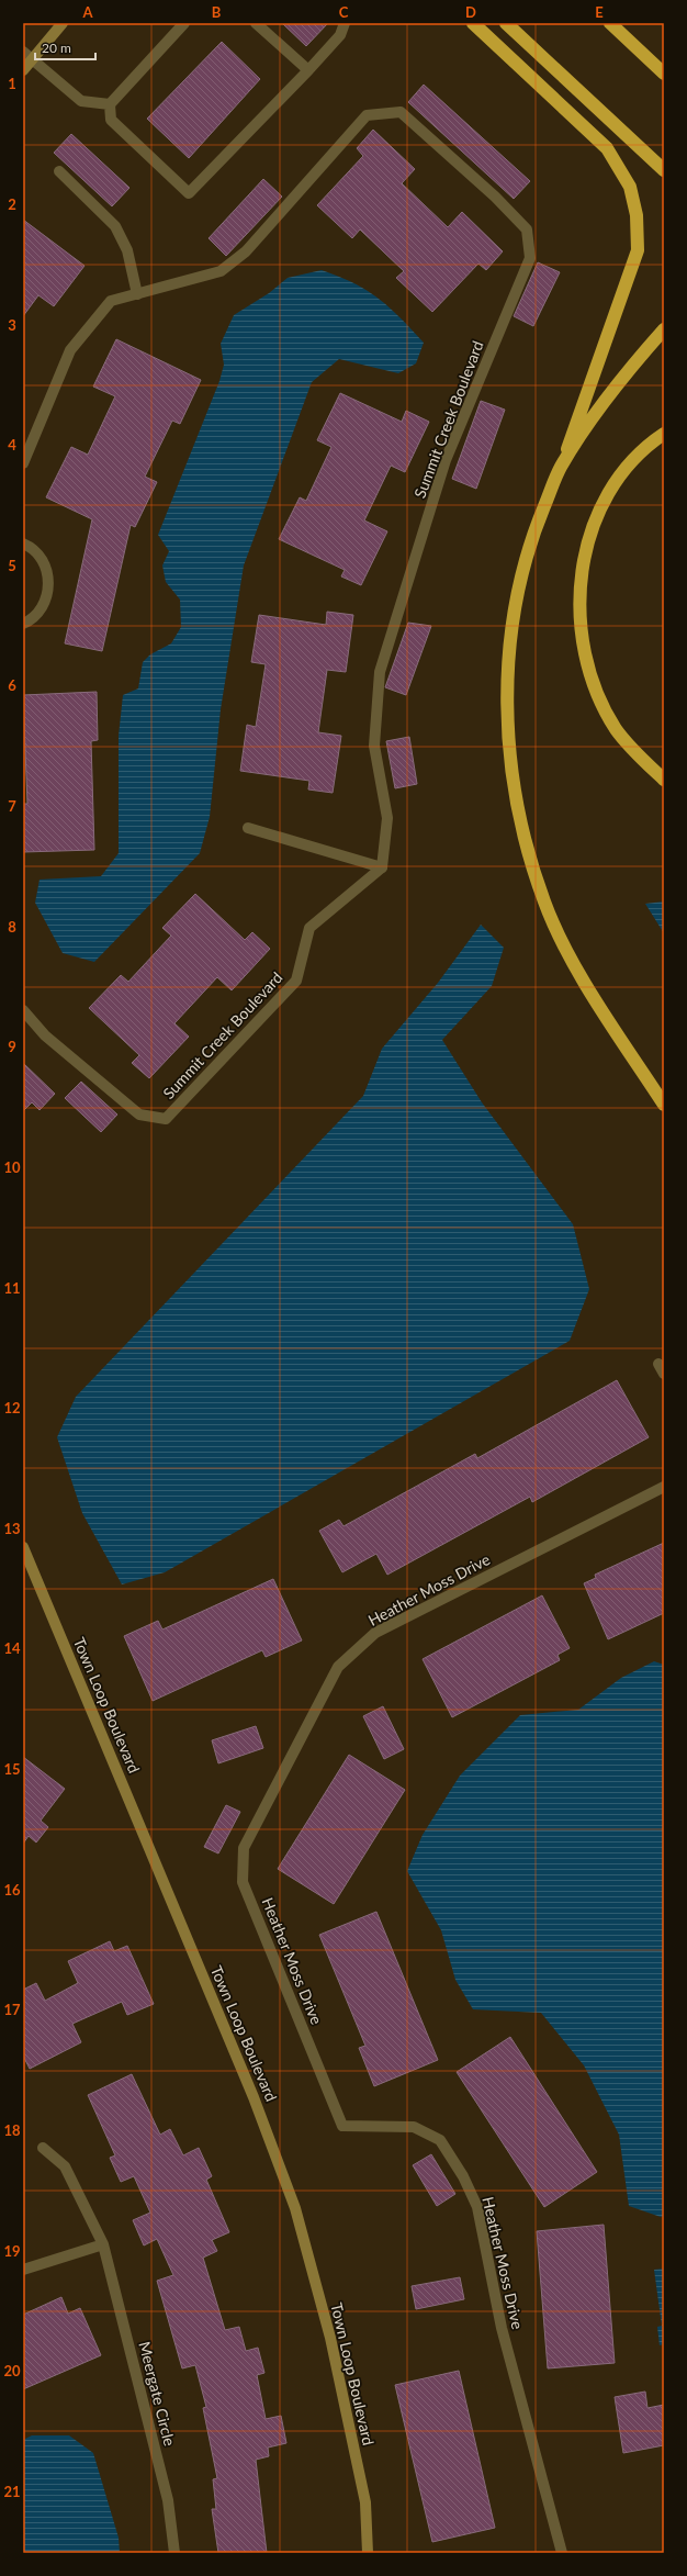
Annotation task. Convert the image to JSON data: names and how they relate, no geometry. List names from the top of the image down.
{
  "streets": {
    "street": [
      "Summit Creek Boulevard",
      "Heather Moss Drive",
      "Town Loop Boulevard",
      "Meergate Circle"
    ]
  },
  "scale_bar": "20 m",
  "grid": {
    "columns": [
      "A",
      "B",
      "C",
      "D",
      "E"
    ],
    "rows": [
      "1",
      "2",
      "3",
      "4",
      "5",
      "6",
      "7",
      "8",
      "9",
      "10",
      "11",
      "12",
      "13",
      "14",
      "15",
      "16",
      "17",
      "18",
      "19",
      "20",
      "21"
    ]
  }
}
